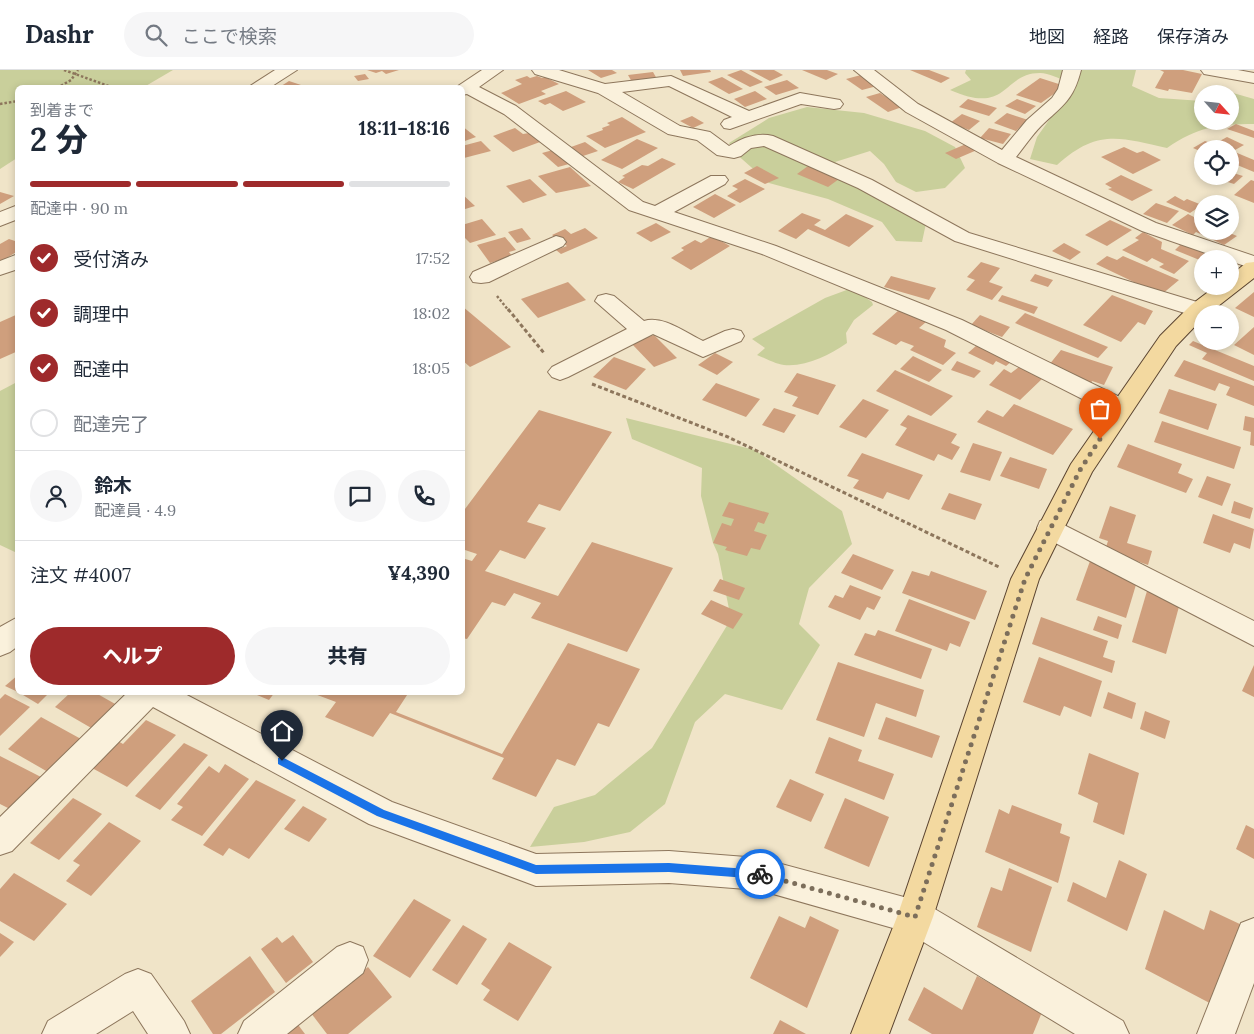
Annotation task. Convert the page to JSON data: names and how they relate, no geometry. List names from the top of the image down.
{
  "north": "bottom right",
  "page": {
    "header": "Dashr",
    "search": "ここで検索",
    "nav": ["地図", "経路", "保存済み"],
    "map_buttons": ["+", "−"],
    "heading": ["2 分", "到着まで", "18:11–18:16"],
    "panel": [
      "鈴木",
      "配達員 · 4.9",
      "注文 #4007",
      "¥4,390"
    ],
    "bar": "配達中 · 90 m",
    "list": [
      ["受付済み", "17:52"],
      ["調理中", "18:02"],
      ["配達中", "18:05"],
      "配達完了"
    ],
    "buttons": ["ヘルプ", "共有"]
  }
}
